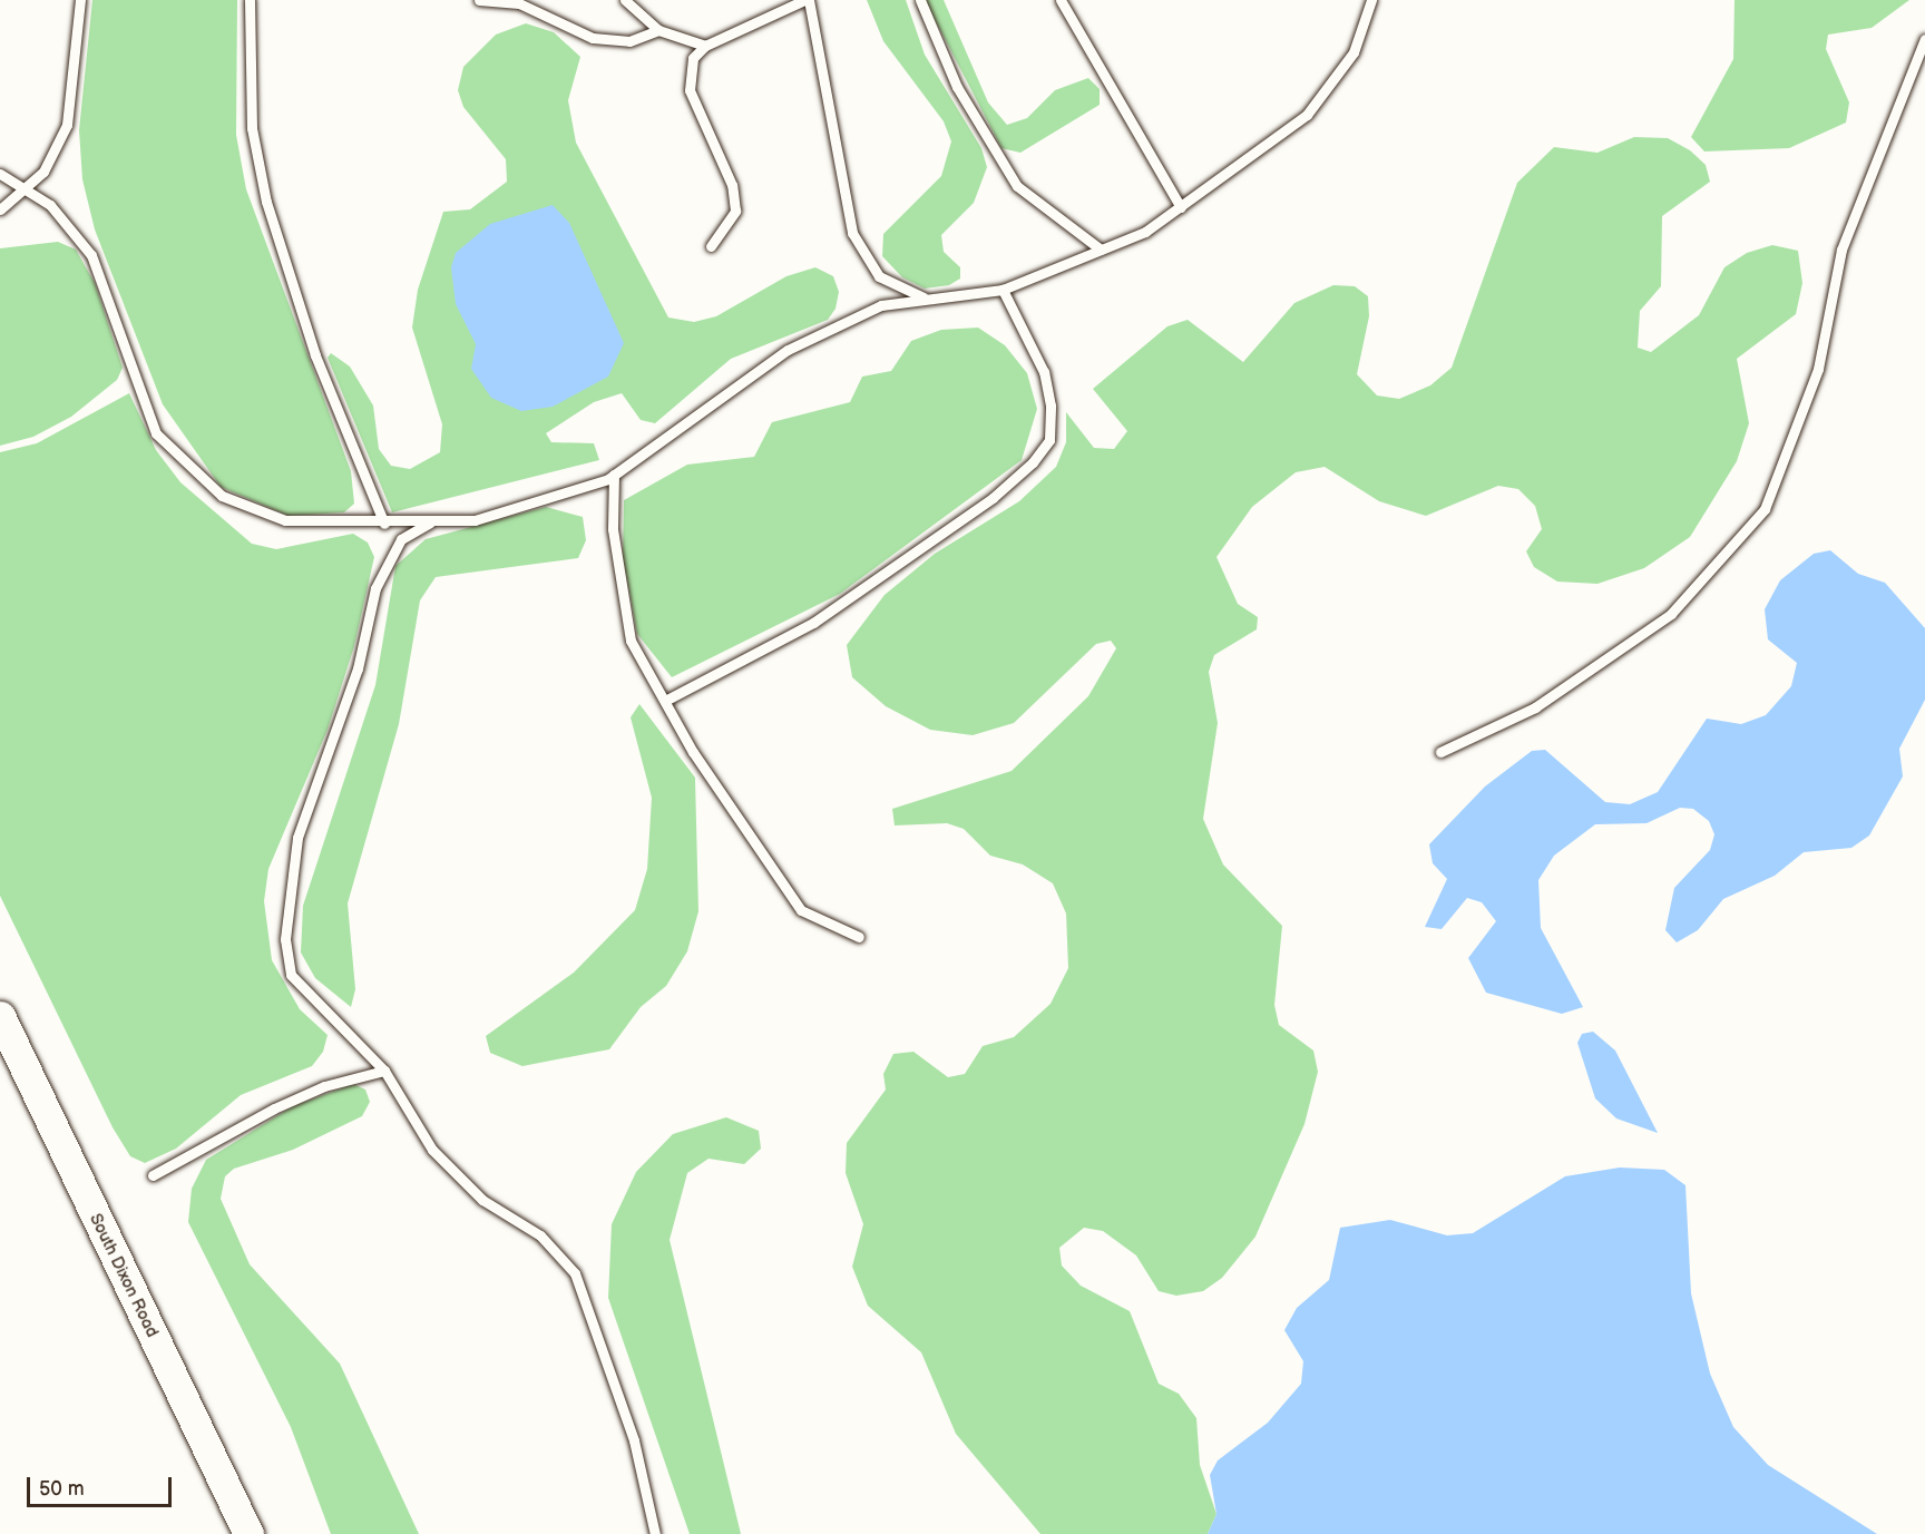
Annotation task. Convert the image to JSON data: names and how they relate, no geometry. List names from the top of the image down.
{
  "streets": {
    "main road": ["South Dixon Road"]
  },
  "scale_bar": "50 m"
}
